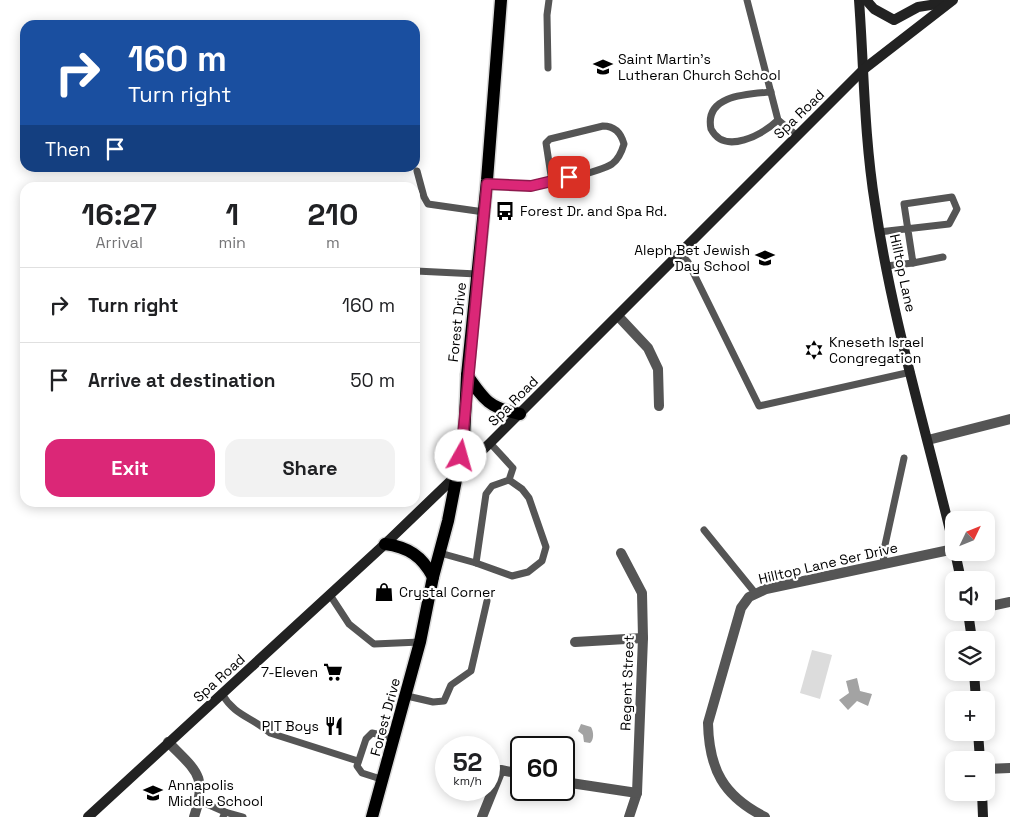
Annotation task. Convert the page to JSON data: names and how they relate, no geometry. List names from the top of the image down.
{
  "streets": {
    "main road": ["Forest Drive"],
    "street": [
      "Spa Road",
      "Hilltop Lane",
      "Hilltop Lane Ser Drive",
      "Regent Street"
    ]
  },
  "crossings": [
    ["Spa Road", "Hilltop Lane"],
    ["Spa Road", "Forest Drive"]
  ],
  "places": {
    "school or university": ["Saint Martin's Lutheran Church School", "Aleph Bet Jewish Day School", "Annapolis Middle School"],
    "bus stop": ["Forest Dr. and Spa Rd."],
    "synagogue": ["Kneseth Israel Congregation"],
    "shop": ["Crystal Corner"],
    "supermarket": ["7-Eleven"],
    "restaurant": ["PIT Boys"]
  },
  "north": "top right",
  "page": {
    "turn": ["160 m", "Turn right"],
    "then": "Then",
    "eta": [
      "16:27",
      "Arrival",
      "1",
      "min",
      "210",
      "m"
    ],
    "list": [
      {
        "name": "Turn right",
        "value": "160 m"
      },
      {
        "name": "Arrive at destination",
        "value": "50 m"
      }
    ],
    "buttons": ["Exit", "Share"],
    "map_buttons": ["+", "−"],
    "speed": "52 km/h",
    "limit": "60"
  }
}
